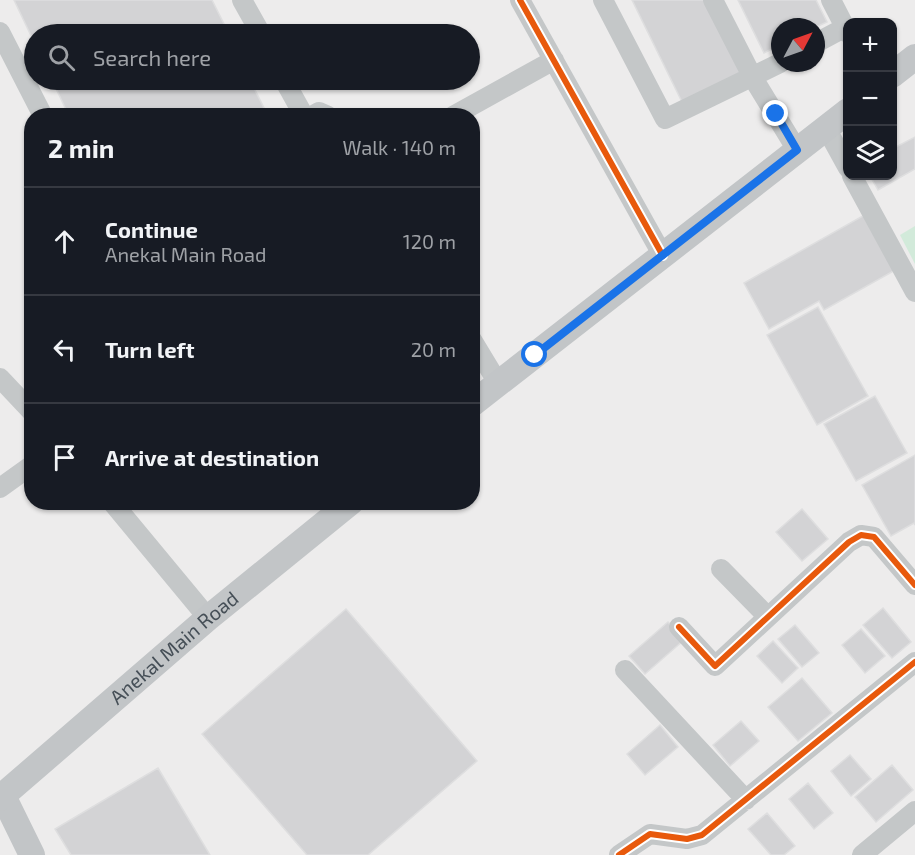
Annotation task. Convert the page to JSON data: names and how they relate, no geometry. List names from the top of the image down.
{
  "streets": {
    "main road": ["Anekal Main Road"]
  },
  "north": "top right",
  "page": {
    "map_buttons": ["+", "−"],
    "search": "Search here",
    "heading": ["2 min", "Walk · 140 m"],
    "list": [
      ["Continue", "Anekal Main Road", "120 m"],
      ["Turn left", "20 m"],
      "Arrive at destination"
    ]
  }
}
